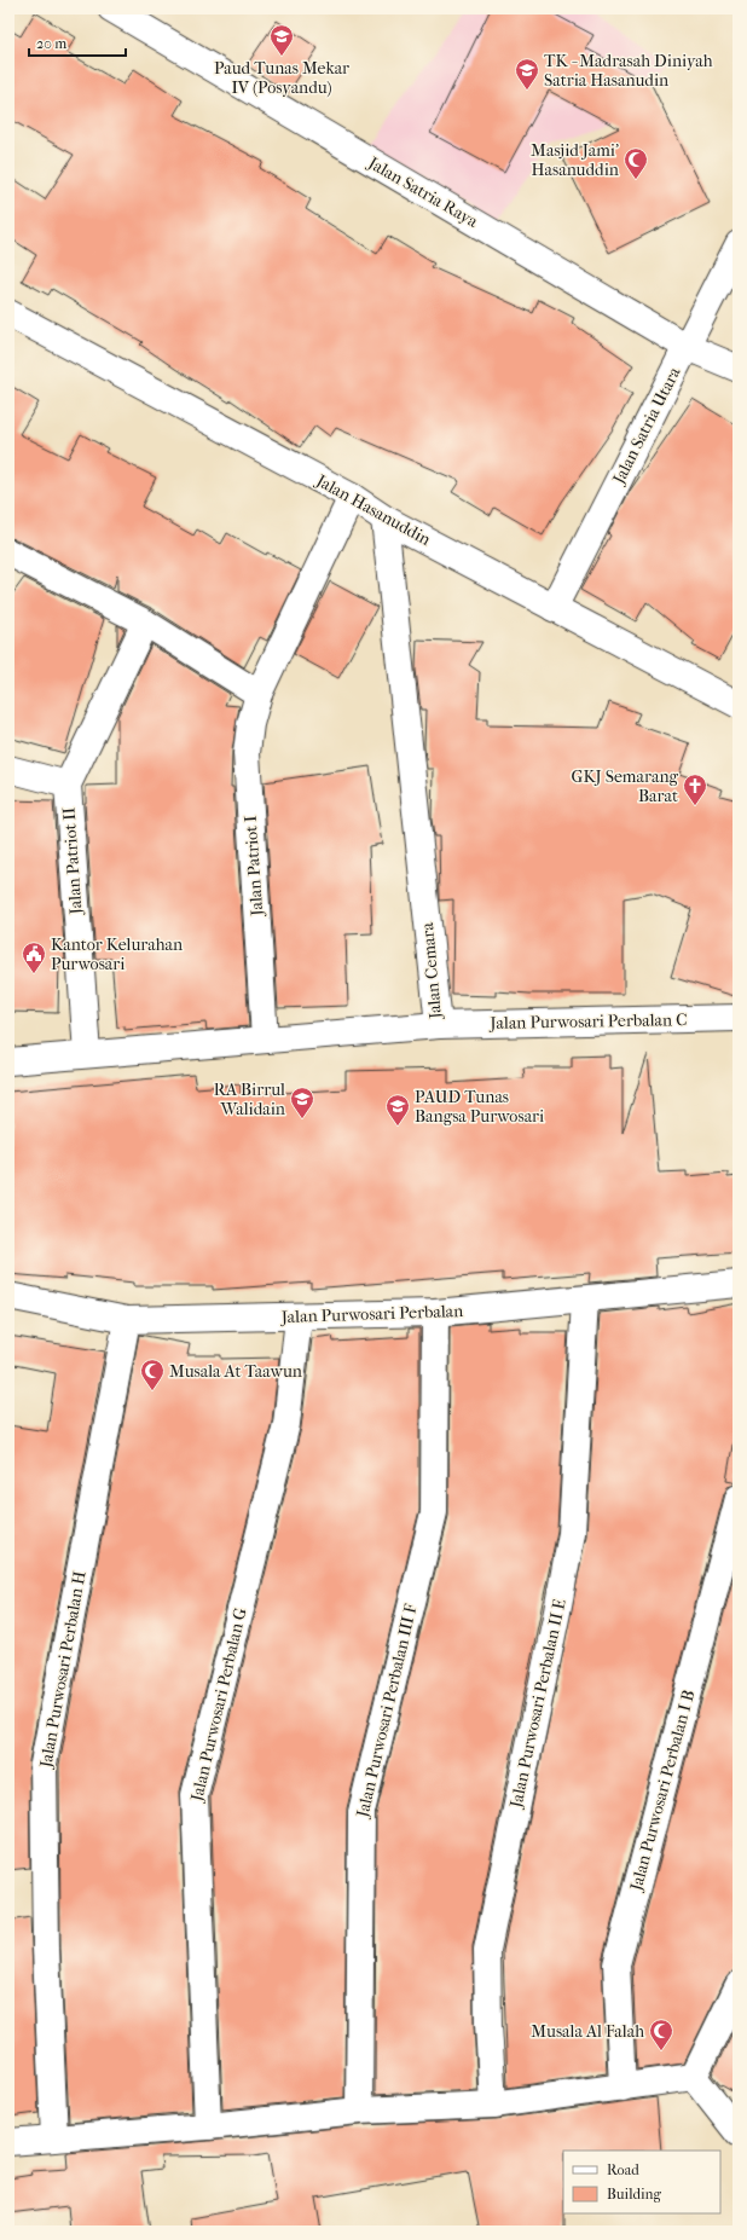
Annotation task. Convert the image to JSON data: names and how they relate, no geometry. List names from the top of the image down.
{
  "streets": {
    "street": [
      "Jalan Satria Raya",
      "Jalan Satria Utara",
      "Jalan Hasanuddin",
      "Jalan Patriot II",
      "Jalan Patriot I",
      "Jalan Cemara",
      "Jalan Purwosari Perbalan C",
      "Jalan Purwosari Perbalan",
      "Jalan Purwosari Perbalan H",
      "Jalan Purwosari Perbalan II E",
      "Jalan Purwosari Perbalan G",
      "Jalan Purwosari Perbalan III F",
      "Jalan Purwosari Perbalan I B"
    ]
  },
  "crossings": [
    ["Jalan Satria Raya", "Jalan Satria Utara"],
    ["Jalan Satria Utara", "Jalan Hasanuddin"],
    ["Jalan Hasanuddin", "Jalan Patriot I"],
    ["Jalan Hasanuddin", "Jalan Cemara"],
    ["Jalan Patriot II", "Jalan Cemara"],
    ["Jalan Patriot I", "Jalan Cemara"],
    ["Jalan Cemara", "Jalan Purwosari Perbalan C"],
    ["Jalan Purwosari Perbalan", "Jalan Purwosari Perbalan H"],
    ["Jalan Purwosari Perbalan", "Jalan Purwosari Perbalan II E"],
    ["Jalan Purwosari Perbalan", "Jalan Purwosari Perbalan G"],
    ["Jalan Purwosari Perbalan", "Jalan Purwosari Perbalan III F"]
  ],
  "places": {
    "school or university": [
      "Paud Tunas Mekar IV (Posyandu)",
      "TK - Madrasah Diniyah Satria Hasanudin",
      "RA Birrul Walidain",
      "PAUD Tunas Bangsa Purwosari"
    ],
    "mosque": ["Masjid Jami' Hasanuddin", "Musala At Taawun", "Musala Al Falah"],
    "church": ["GKJ Semarang Barat"],
    "public building": ["Kantor Kelurahan Purwosari"]
  },
  "legend": ["Road", "Building"],
  "scale_bar": "20 m"
}
